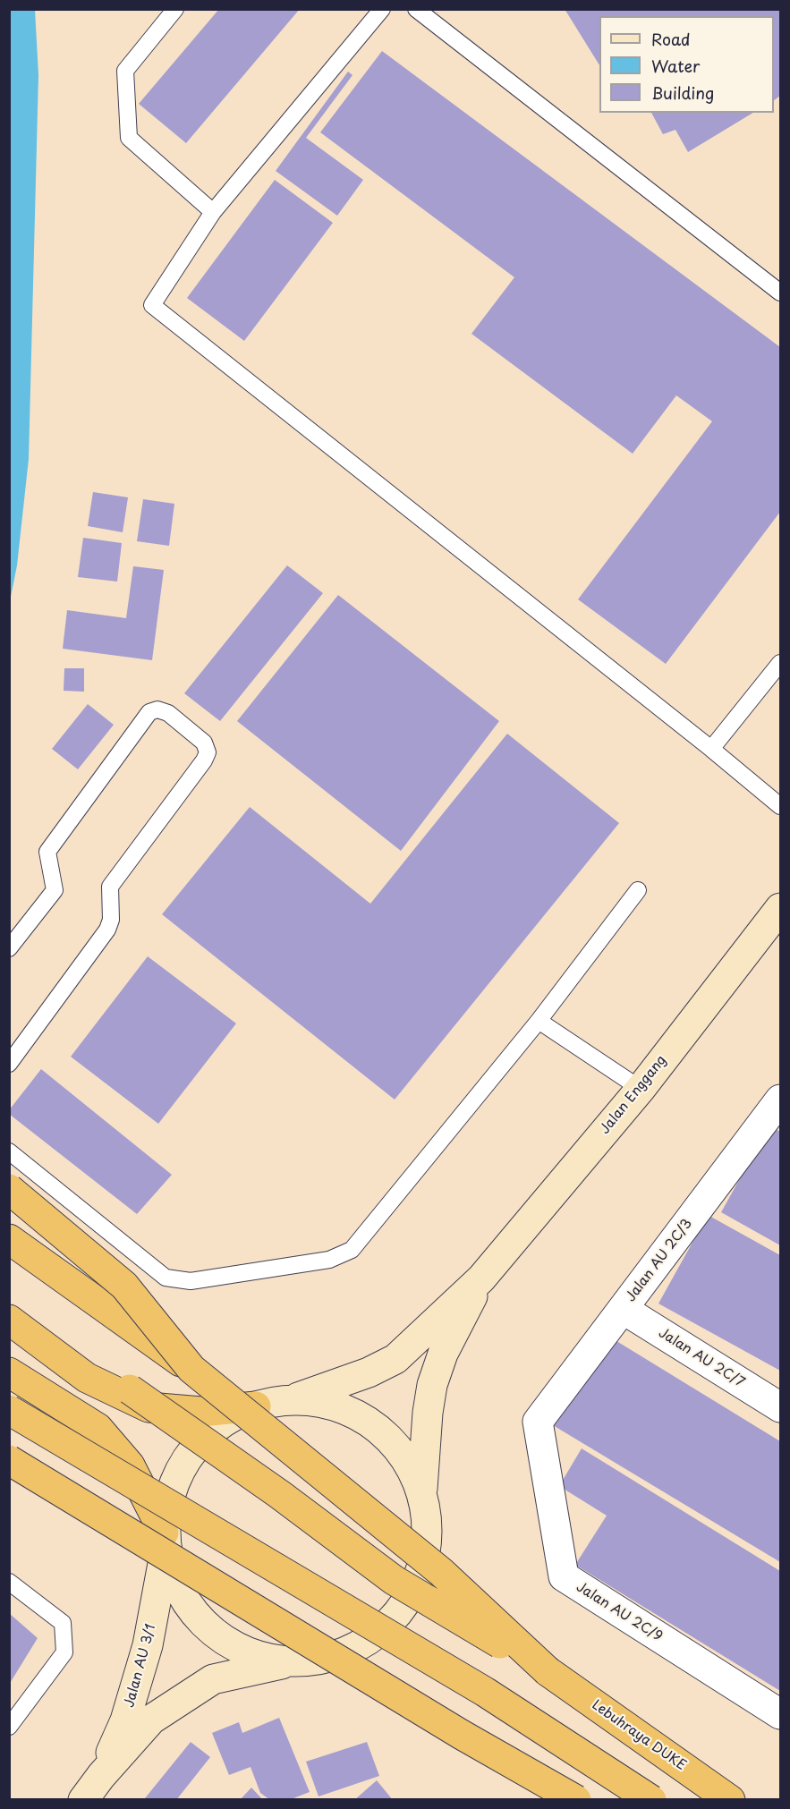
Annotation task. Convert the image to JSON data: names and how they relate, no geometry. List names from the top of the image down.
{
  "streets": {
    "highway": ["Lebuhraya DUKE"],
    "main road": ["Jalan Enggang", "Jalan AU 3/1"],
    "street": ["Jalan AU 2C/3", "Jalan AU 2C/7", "Jalan AU 2C/9"]
  },
  "crossings": [
    ["Jalan Enggang", "Jalan AU 3/1"],
    ["Jalan AU 2C/3", "Jalan AU 2C/7"],
    ["Jalan AU 2C/3", "Jalan AU 2C/9"]
  ],
  "legend": ["Road", "Water", "Building"]
}
